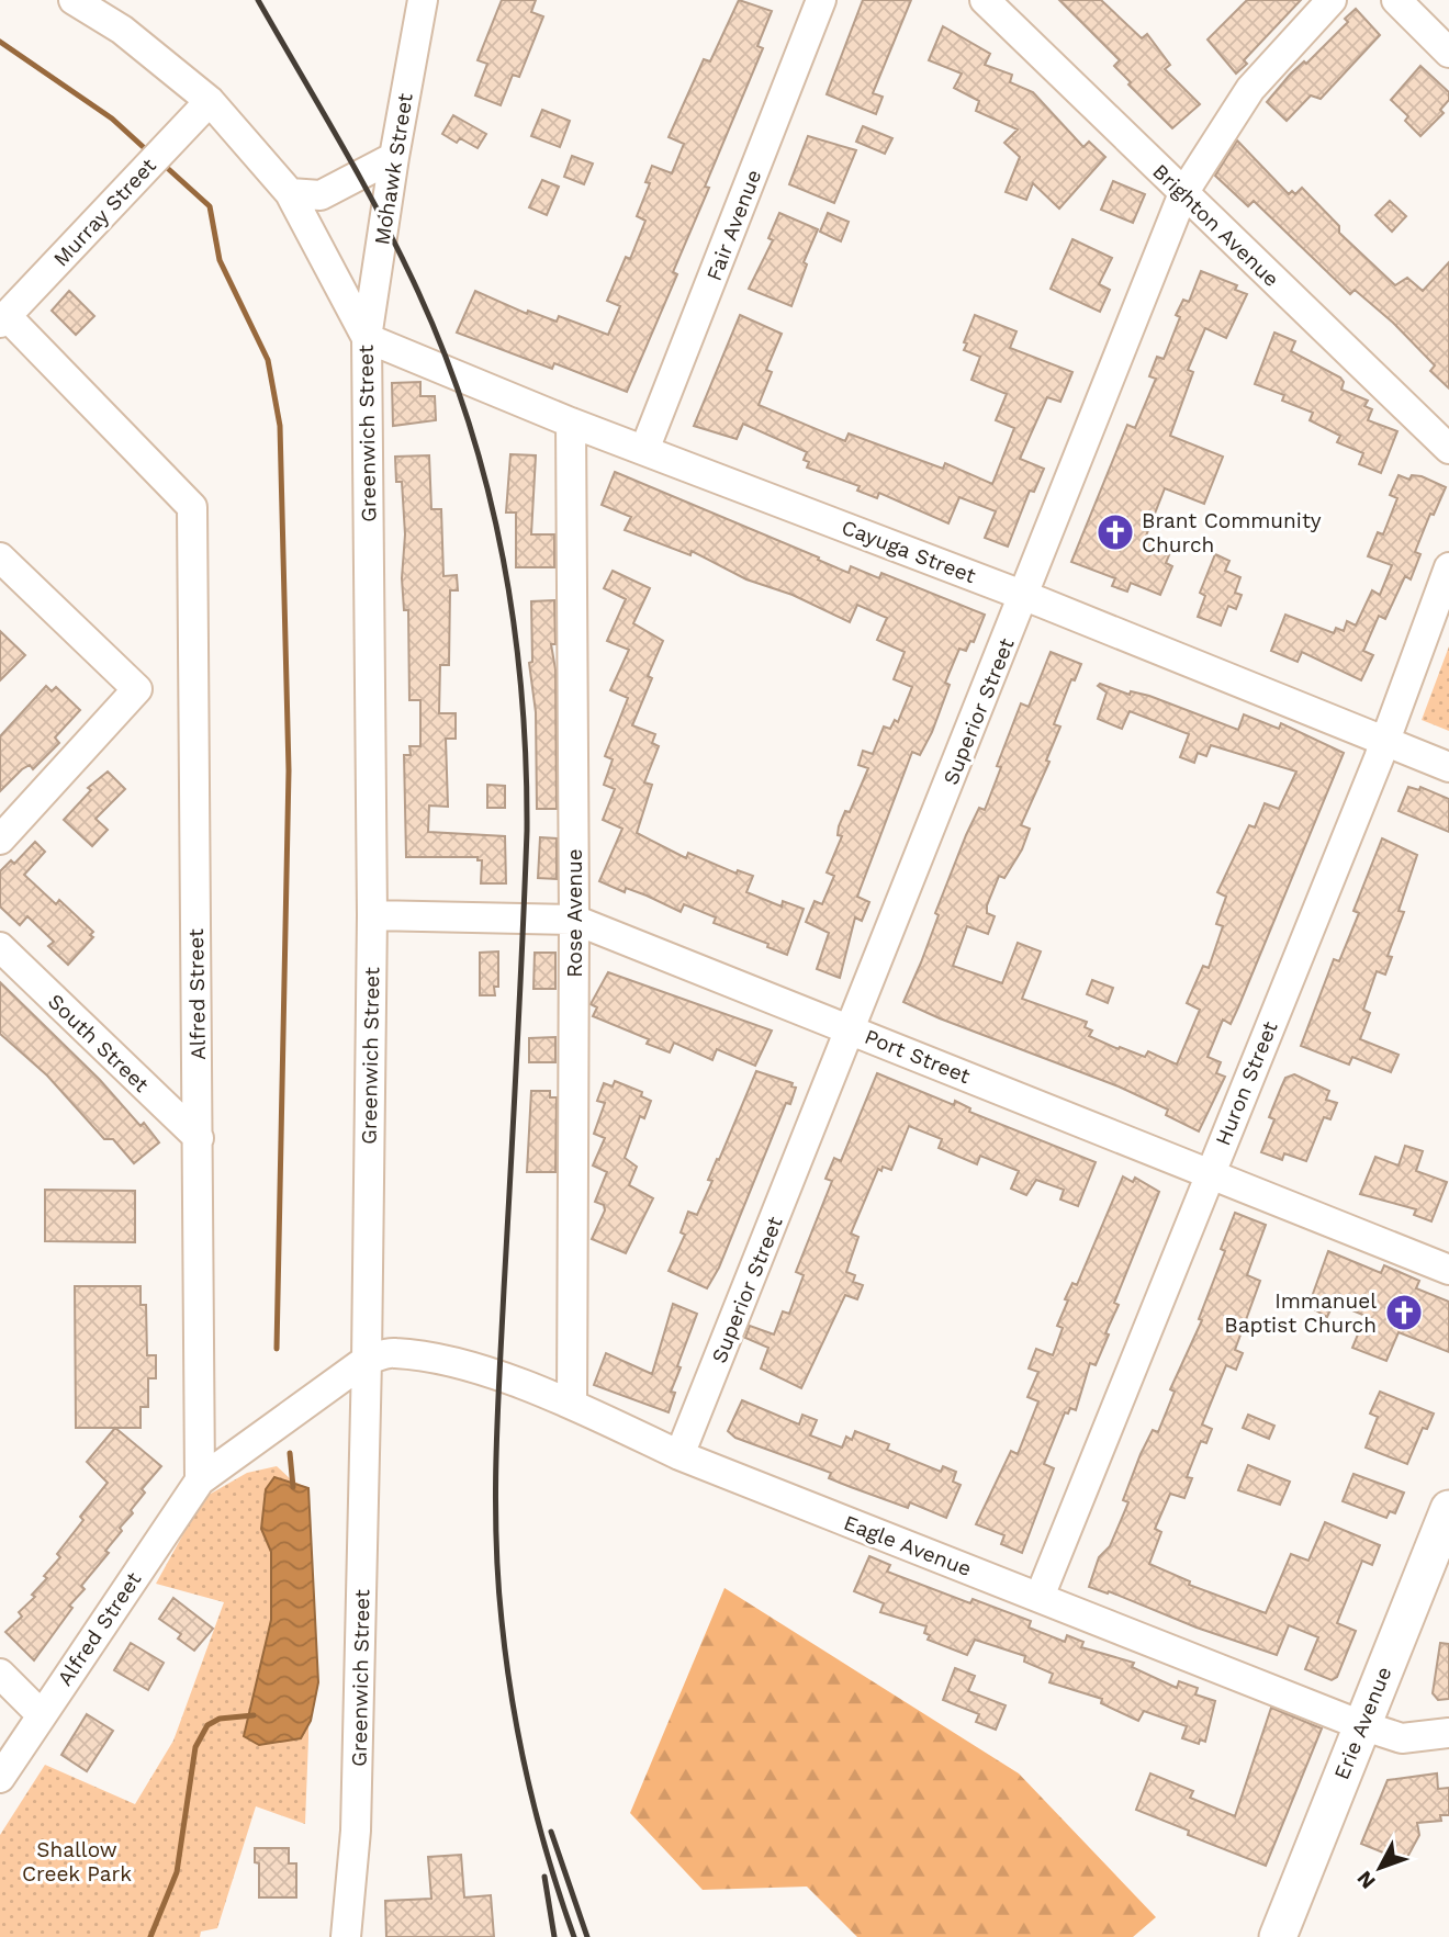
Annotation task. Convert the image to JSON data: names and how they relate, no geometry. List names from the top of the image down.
{
  "streets": {
    "main road": ["Erie Avenue"],
    "street": [
      "Mohawk Street",
      "Murray Street",
      "Fair Avenue",
      "Brighton Avenue",
      "Greenwich Street",
      "Cayuga Street",
      "Superior Street",
      "Rose Avenue",
      "Alfred Street",
      "South Street",
      "Port Street",
      "Huron Street",
      "Eagle Avenue"
    ]
  },
  "crossings": [
    ["Mohawk Street", "Greenwich Street"],
    ["Mohawk Street", "Cayuga Street"],
    ["Murray Street", "Greenwich Street"],
    ["Murray Street", "Alfred Street"],
    ["Fair Avenue", "Cayuga Street"],
    ["Brighton Avenue", "Superior Street"],
    ["Greenwich Street", "Cayuga Street"],
    ["Greenwich Street", "Alfred Street"],
    ["Greenwich Street", "Port Street"],
    ["Greenwich Street", "Eagle Avenue"],
    ["Cayuga Street", "Superior Street"],
    ["Cayuga Street", "Rose Avenue"],
    ["Cayuga Street", "Huron Street"],
    ["Superior Street", "Port Street"],
    ["Superior Street", "Eagle Avenue"],
    ["Rose Avenue", "Port Street"],
    ["Rose Avenue", "Eagle Avenue"],
    ["Alfred Street", "South Street"],
    ["Alfred Street", "Eagle Avenue"],
    ["Port Street", "Huron Street"],
    ["Huron Street", "Eagle Avenue"],
    ["Eagle Avenue", "Erie Avenue"]
  ],
  "parks": ["Shallow Creek Park"],
  "places": {
    "church": ["Brant Community Church", "Immanuel Baptist Church"]
  },
  "north": "bottom left"
}
